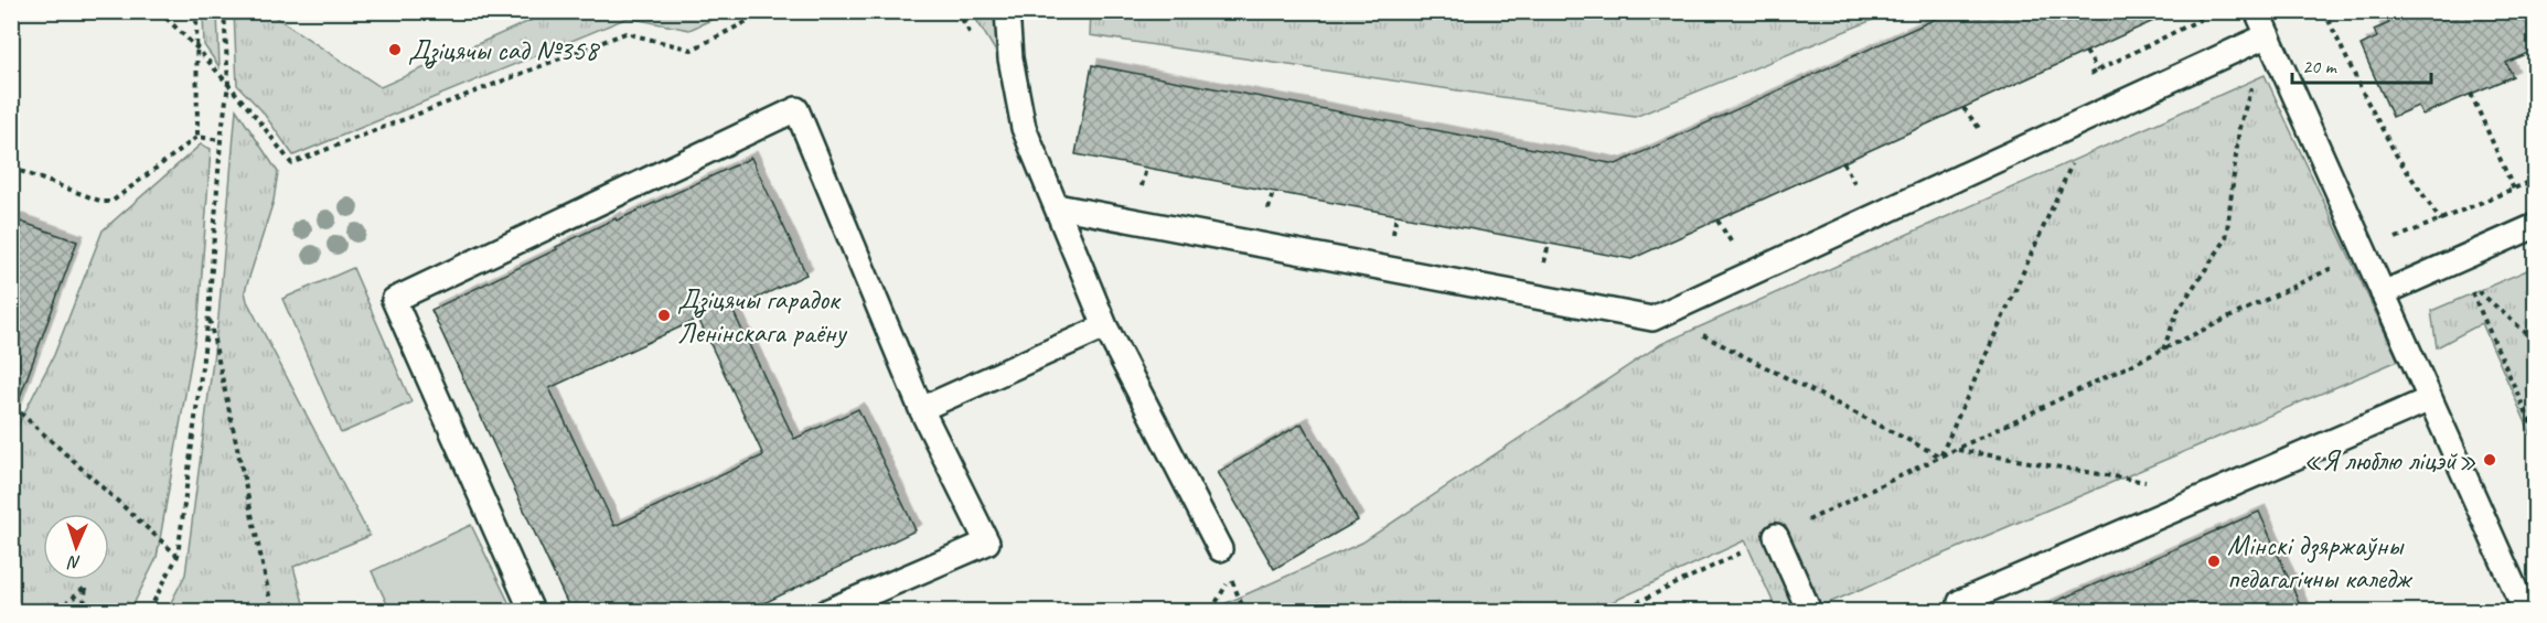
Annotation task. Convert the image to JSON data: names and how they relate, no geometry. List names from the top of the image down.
{
  "places": [
    "Дзіцячы сад №358",
    "Дзіцячы гарадок Ленінскага раёну",
    "«Я люблю ліцэй»",
    "Мінскі дзяржаўны педагагічны каледж"
  ],
  "scale_bar": "20 m",
  "north": "bottom"
}
